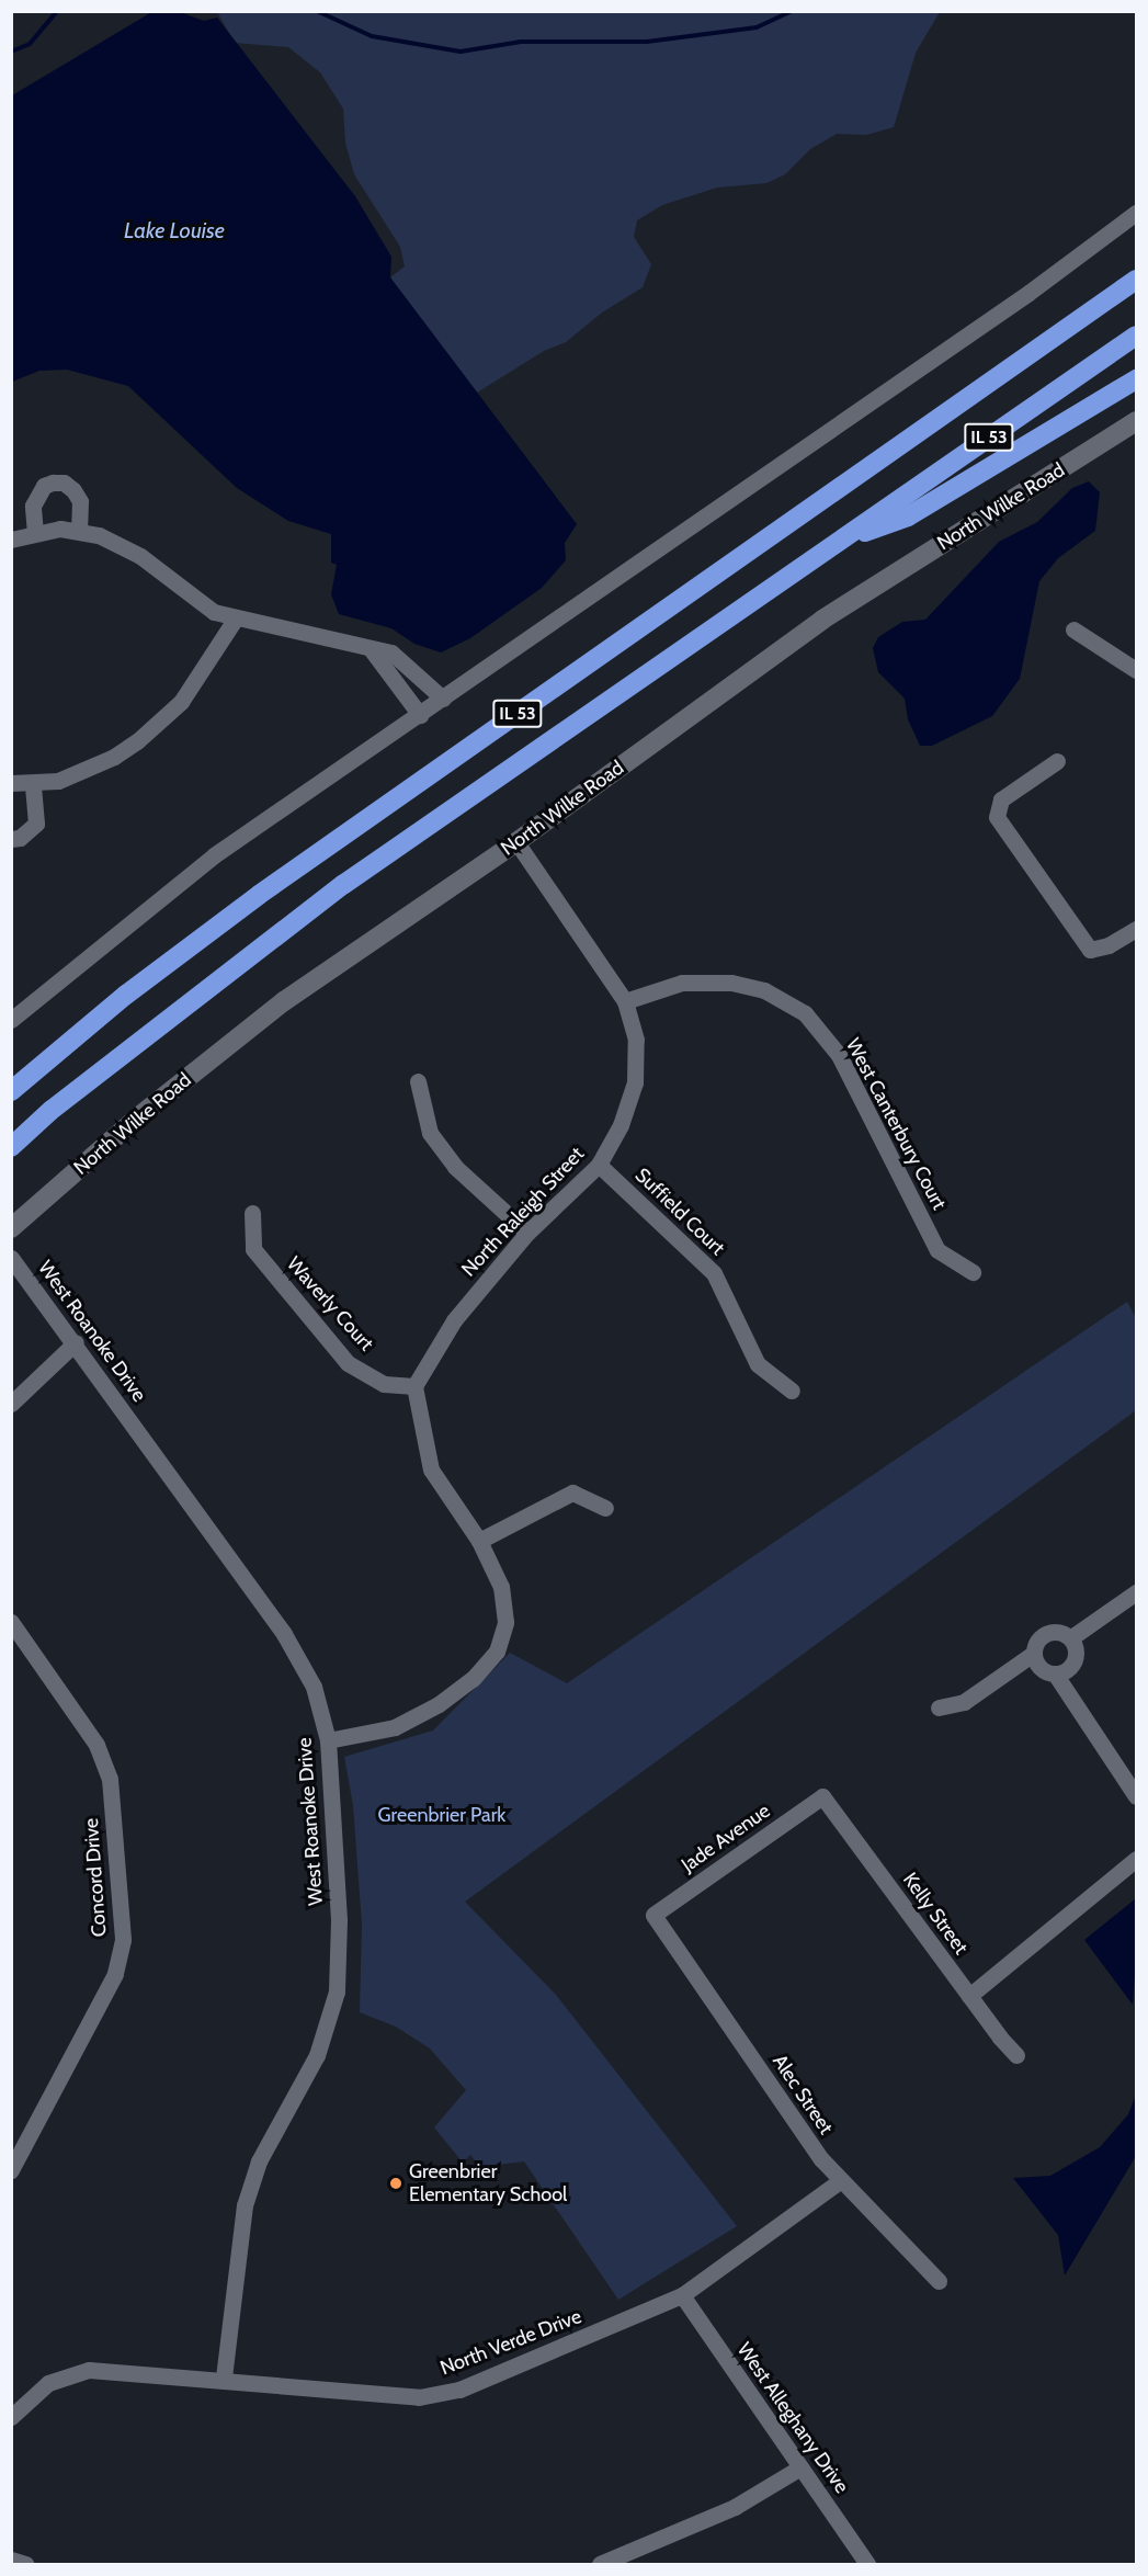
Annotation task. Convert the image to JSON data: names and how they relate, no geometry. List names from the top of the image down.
{
  "streets": {
    "highway": ["IL 53"],
    "street": [
      "North Wilke Road",
      "West Canterbury Court",
      "North Raleigh Street",
      "Suffield Court",
      "Waverly Court",
      "West Roanoke Drive",
      "Jade Avenue",
      "Concord Drive",
      "Kelly Street",
      "Alec Street",
      "North Verde Drive",
      "West Alleghany Drive"
    ]
  },
  "crossings": [
    ["North Wilke Road", "North Raleigh Street"],
    ["West Canterbury Court", "North Raleigh Street"],
    ["North Raleigh Street", "Suffield Court"],
    ["North Raleigh Street", "Waverly Court"],
    ["West Roanoke Drive", "North Verde Drive"],
    ["Jade Avenue", "Kelly Street"],
    ["Jade Avenue", "Alec Street"],
    ["Alec Street", "North Verde Drive"],
    ["North Verde Drive", "West Alleghany Drive"]
  ],
  "water": ["Lake Louise"],
  "parks": ["Greenbrier Park"],
  "places": ["Greenbrier Elementary School"]
}
